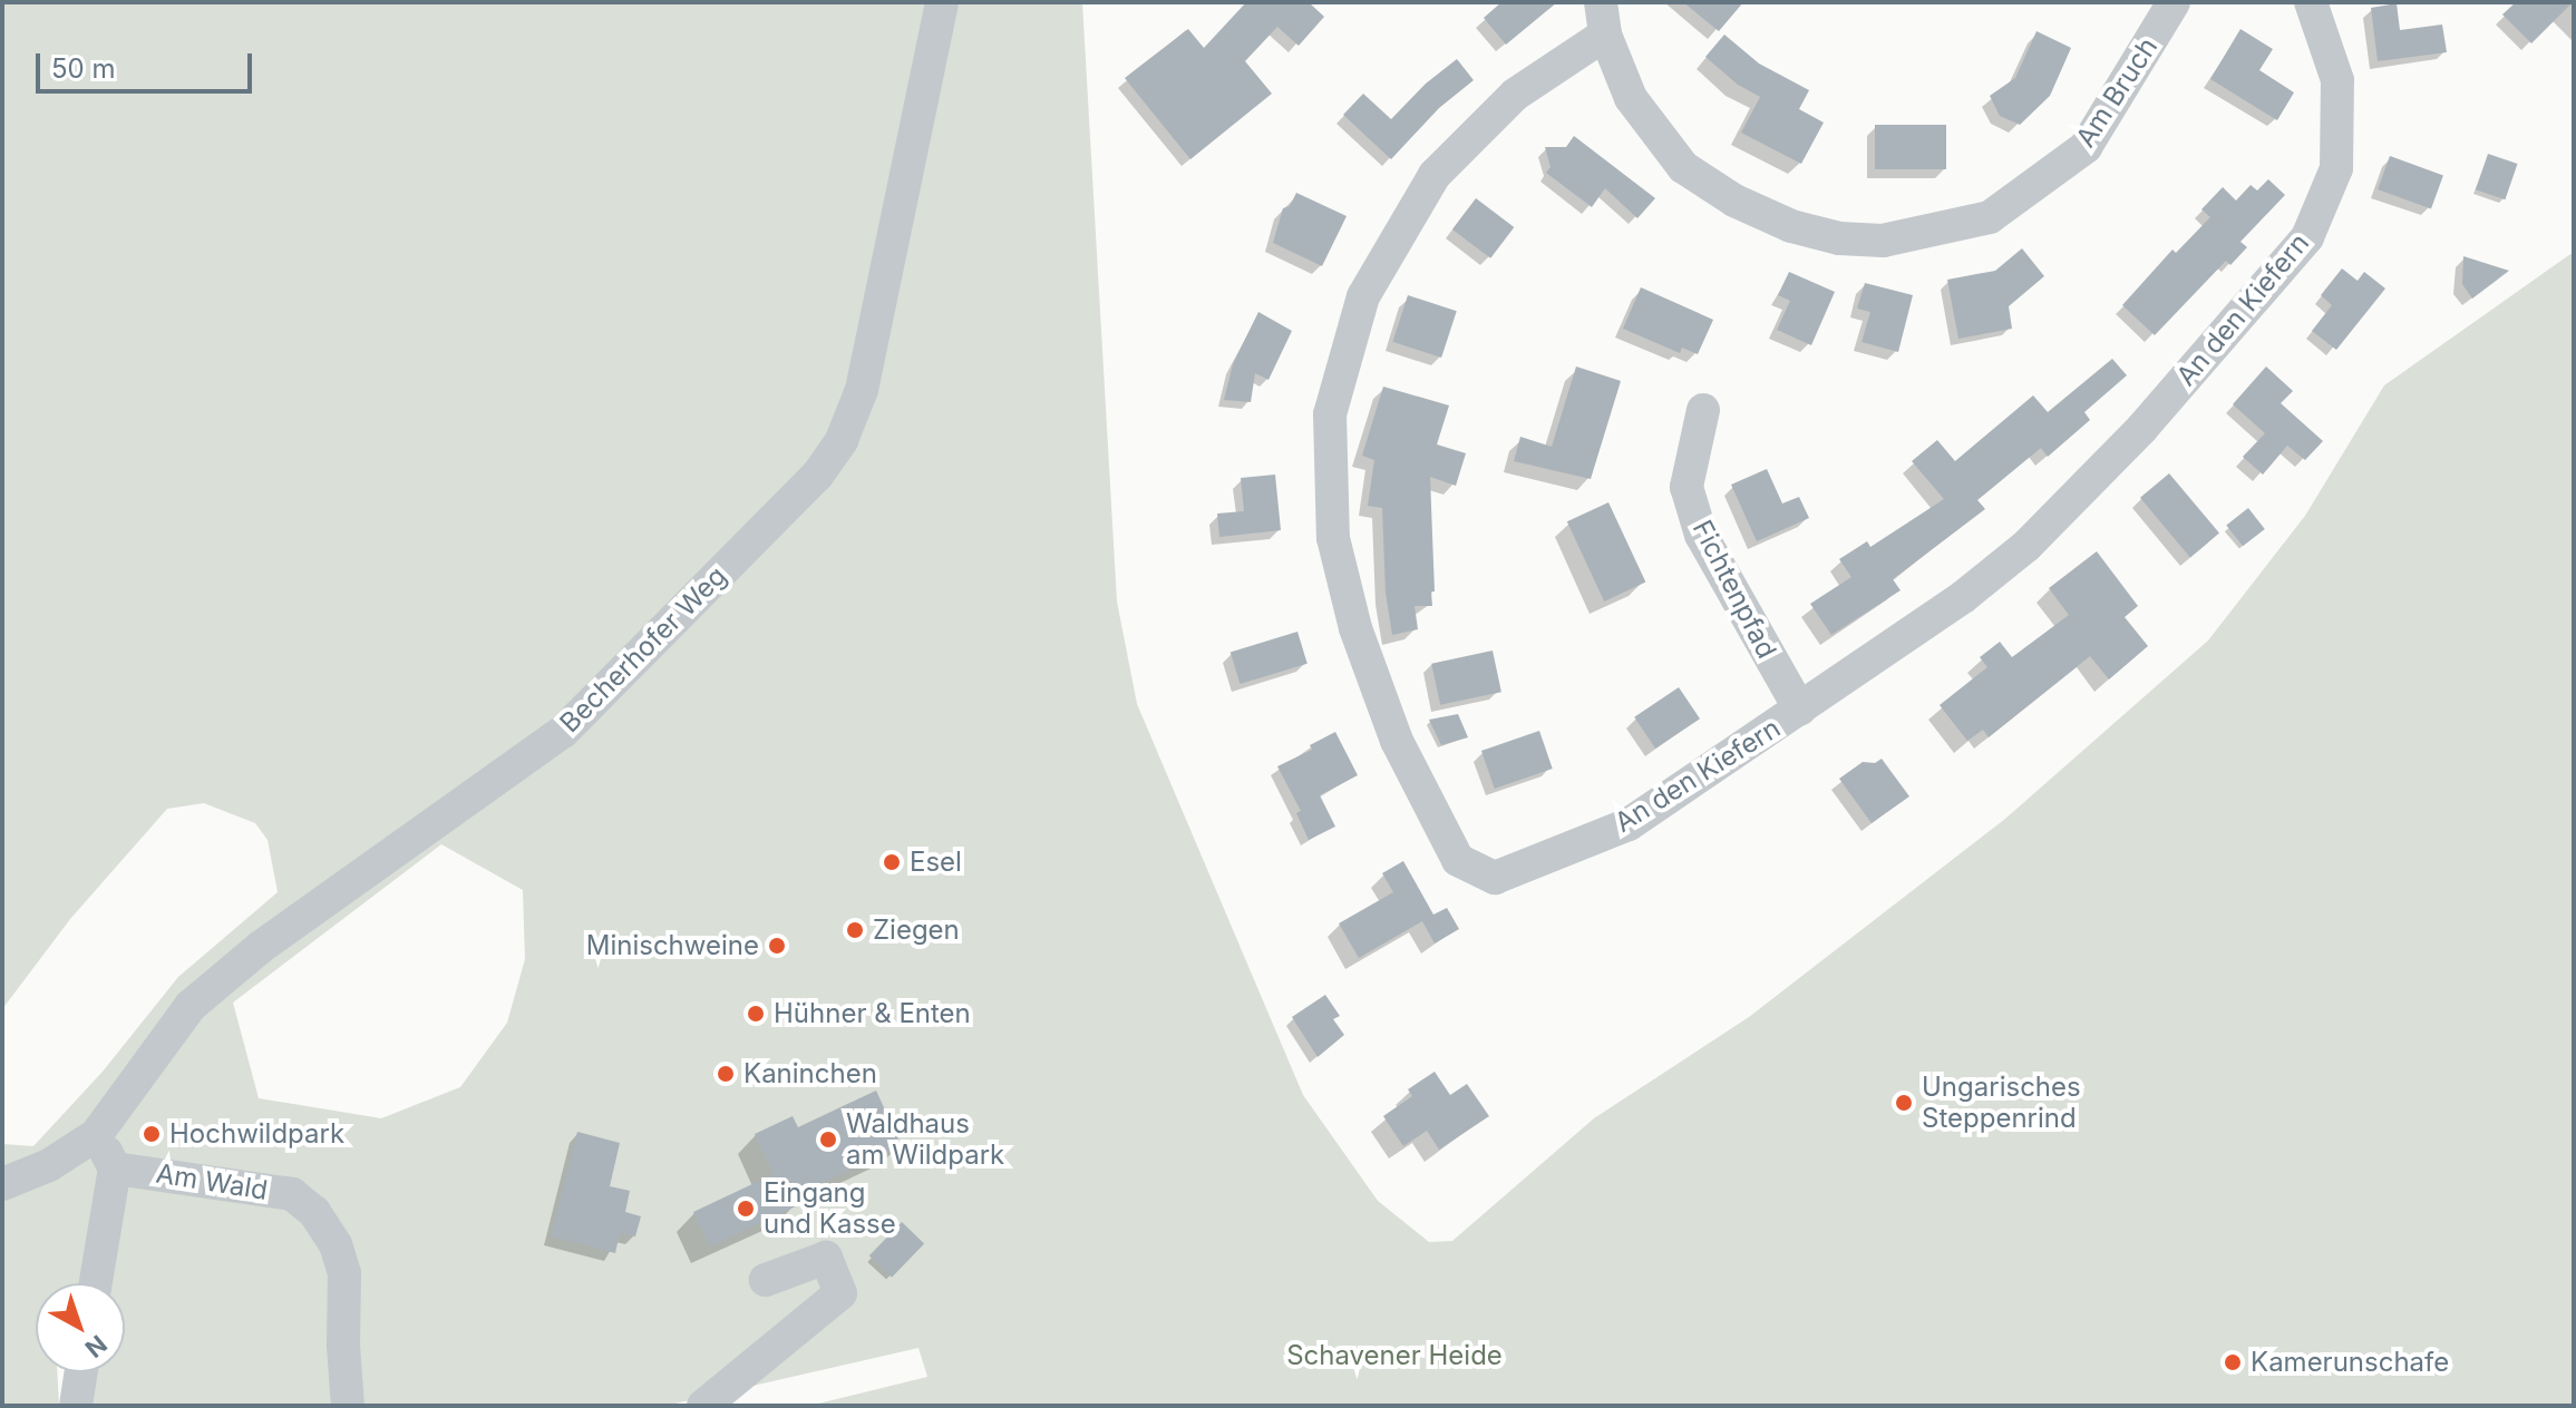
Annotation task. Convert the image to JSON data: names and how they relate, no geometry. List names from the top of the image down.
{
  "streets": {
    "street": [
      "Am Bruch",
      "An den Kiefern",
      "Fichtenpfad",
      "Becherhofer Weg",
      "Am Wald"
    ]
  },
  "crossings": [
    ["Am Bruch", "An den Kiefern"],
    ["An den Kiefern", "Fichtenpfad"]
  ],
  "parks": ["Schavener Heide"],
  "places": [
    "Esel",
    "Ziegen",
    "Minischweine",
    "Hühner & Enten",
    "Kaninchen",
    "Ungarisches Steppenrind",
    "Hochwildpark",
    "Waldhaus am Wildpark",
    "Eingang und Kasse",
    "Kamerunschafe"
  ],
  "scale_bar": "50 m",
  "north": "bottom right"
}
